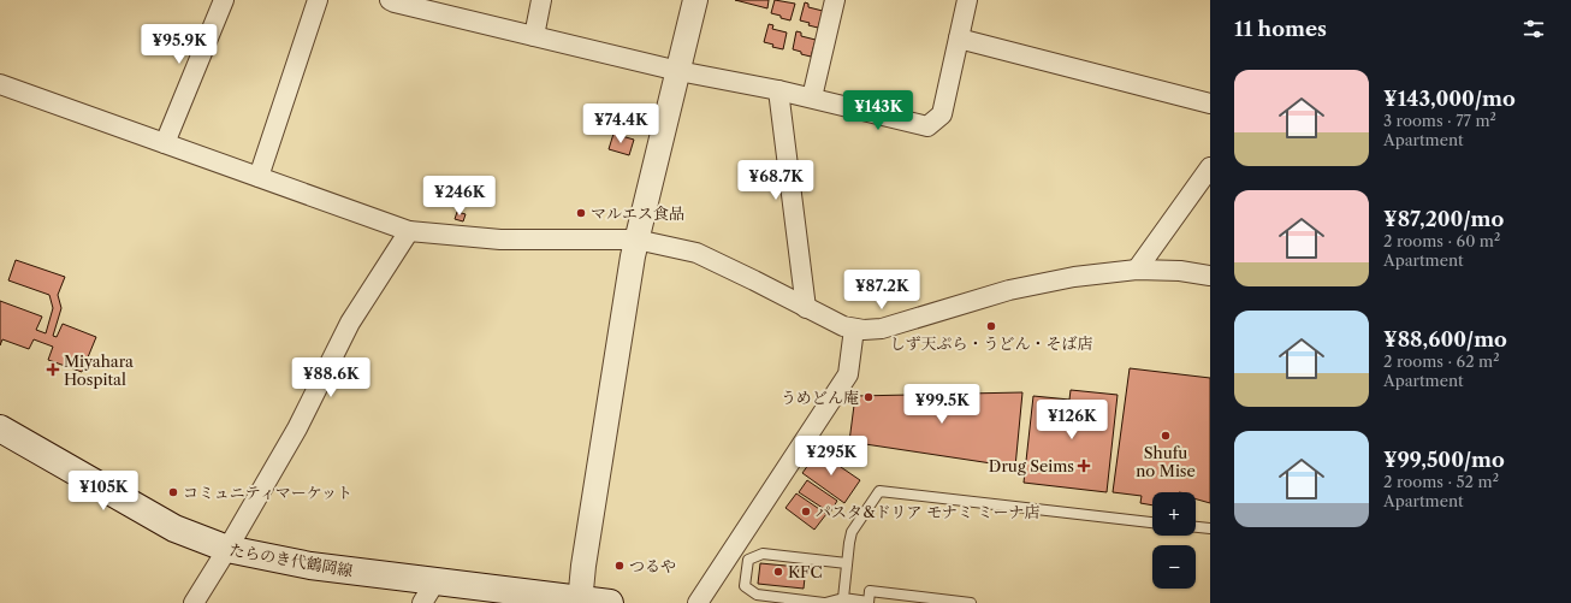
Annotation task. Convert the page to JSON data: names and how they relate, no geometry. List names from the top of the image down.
{
  "streets": {
    "main road": ["たらのき代鶴岡線"]
  },
  "places": {
    "other": [
      "マルエス食品",
      "しず天ぷら・うどん・そば店",
      "うめどん庵",
      "Shufu no Mise",
      "コミュニティマーケット",
      "パスタ&ドリア モナミ ミーナ店",
      "つるや",
      "KFC"
    ],
    "health": ["Miyahara Hospital", "Drug Seims"]
  },
  "page": {
    "heading": "11 homes",
    "price": [
      "¥95.9K",
      "¥143K",
      "¥74.4K",
      "¥68.7K",
      "¥246K",
      "¥87.2K",
      "¥88.6K",
      "¥99.5K",
      "¥126K",
      "¥295K",
      "¥105K"
    ],
    "list": [
      {
        "name": "¥143,000/mo",
        "note": "3 rooms · 77 m² · Apartment"
      },
      {
        "name": "¥87,200/mo",
        "note": "2 rooms · 60 m² · Apartment"
      },
      {
        "name": "¥88,600/mo",
        "note": "2 rooms · 62 m² · Apartment"
      },
      {
        "name": "¥99,500/mo",
        "note": "2 rooms · 52 m² · Apartment"
      }
    ],
    "map_buttons": ["+", "−"]
  }
}
